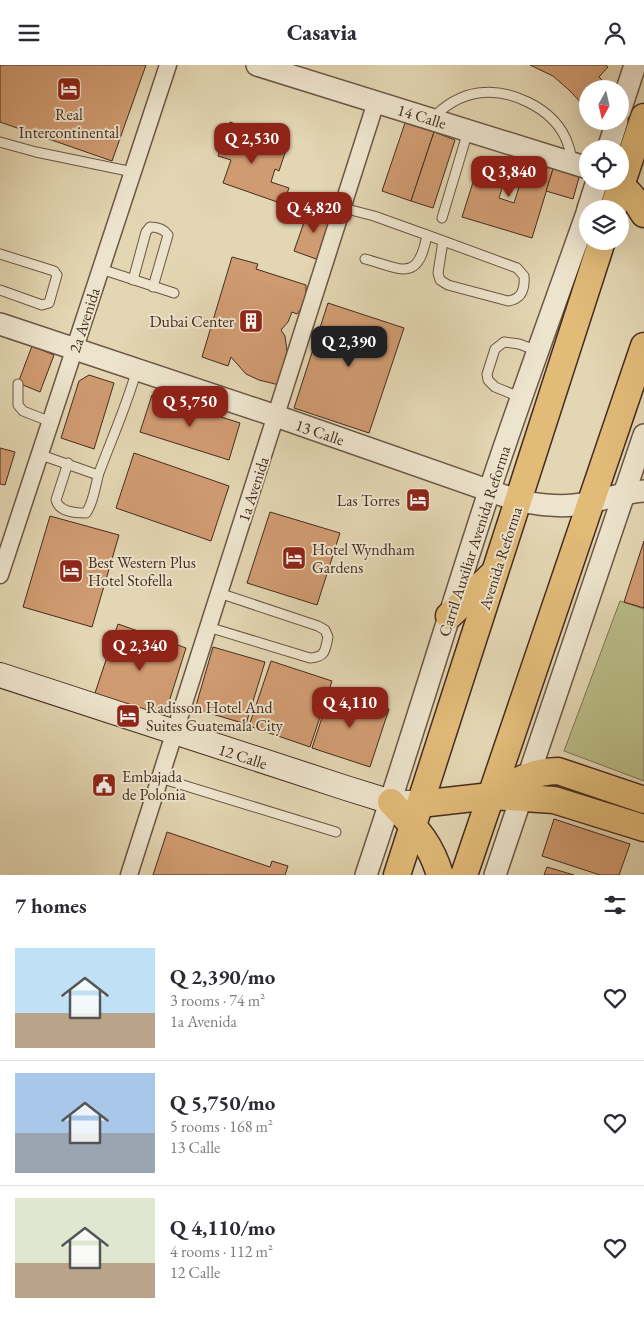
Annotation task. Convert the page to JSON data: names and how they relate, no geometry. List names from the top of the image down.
{
  "streets": {
    "main road": ["Avenida Reforma", "12 Calle"],
    "street": [
      "14 Calle",
      "2a Avenida",
      "13 Calle",
      "1a Avenida",
      "Carril Auxiliar Avenida Reforma"
    ]
  },
  "crossings": [
    ["14 Calle", "1a Avenida"],
    ["2a Avenida", "13 Calle"],
    ["13 Calle", "1a Avenida"],
    ["13 Calle", "Carril Auxiliar Avenida Reforma"],
    ["13 Calle", "Avenida Reforma"],
    ["1a Avenida", "12 Calle"],
    ["Carril Auxiliar Avenida Reforma", "12 Calle"]
  ],
  "places": {
    "hotel": [
      "Real Intercontinental",
      "Las Torres",
      "Hotel Wyndham Gardens",
      "Best Western Plus Hotel Stofella",
      "Radisson Hotel And Suites Guatemala City"
    ],
    "building": ["Dubai Center"],
    "public building": ["Embajada de Polonia"]
  },
  "north": "bottom",
  "page": {
    "header": "Casavia",
    "price": [
      "Q 2,530",
      "Q 3,840",
      "Q 4,820",
      "Q 2,390",
      "Q 5,750",
      "Q 2,340",
      "Q 4,110"
    ],
    "heading": "7 homes",
    "list": [
      {
        "name": "Q 2,390/mo",
        "note": "3 rooms · 74 m² · 1a Avenida"
      },
      {
        "name": "Q 5,750/mo",
        "note": "5 rooms · 168 m² · 13 Calle"
      },
      {
        "name": "Q 4,110/mo",
        "note": "4 rooms · 112 m² · 12 Calle"
      }
    ]
  }
}
